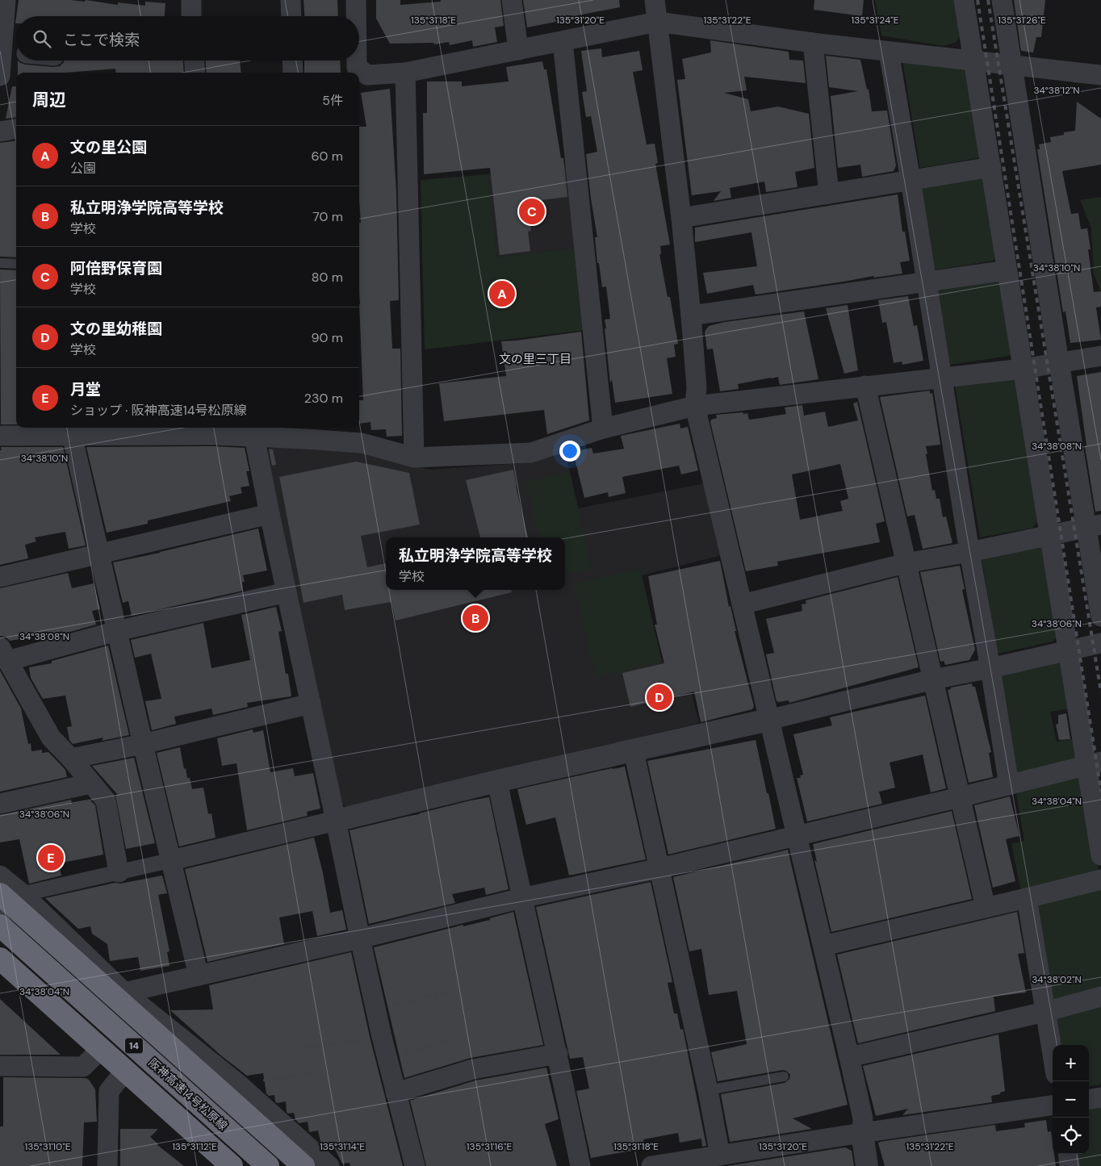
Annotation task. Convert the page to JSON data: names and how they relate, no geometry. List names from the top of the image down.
{
  "streets": {
    "highway": ["14", "阪神高速14号松原線"]
  },
  "districts": ["文の里三丁目"],
  "page": {
    "search": "ここで検索",
    "heading": ["周辺", "5件"],
    "list": [
      {
        "mark": "A",
        "name": "文の里公園",
        "note": "公園",
        "value": "60 m"
      },
      {
        "mark": "B",
        "name": "私立明浄学院高等学校",
        "note": "学校",
        "value": "70 m"
      },
      {
        "mark": "C",
        "name": "阿倍野保育園",
        "note": "学校",
        "value": "80 m"
      },
      {
        "mark": "D",
        "name": "文の里幼稚園",
        "note": "学校",
        "value": "90 m"
      },
      {
        "mark": "E",
        "name": "月堂",
        "note": "ショップ · 阪神高速14号松原線",
        "value": "230 m"
      }
    ],
    "pins": [
      "C",
      "A",
      "B",
      "D",
      "E"
    ],
    "popup": ["私立明浄学院高等学校", "学校"],
    "map_buttons": ["+", "−"]
  },
  "coordinates": [
    "135°31'26\"E",
    "135°31'18\"E",
    "135°31'20\"E",
    "135°31'22\"E",
    "135°31'24\"E",
    "34°38'12\"N",
    "34°38'10\"N",
    "34°38'08\"N",
    "34°38'06\"N",
    "34°38'04\"N",
    "34°38'02\"N",
    "135°31'10\"E",
    "135°31'12\"E",
    "135°31'14\"E",
    "135°31'16\"E"
  ]
}
